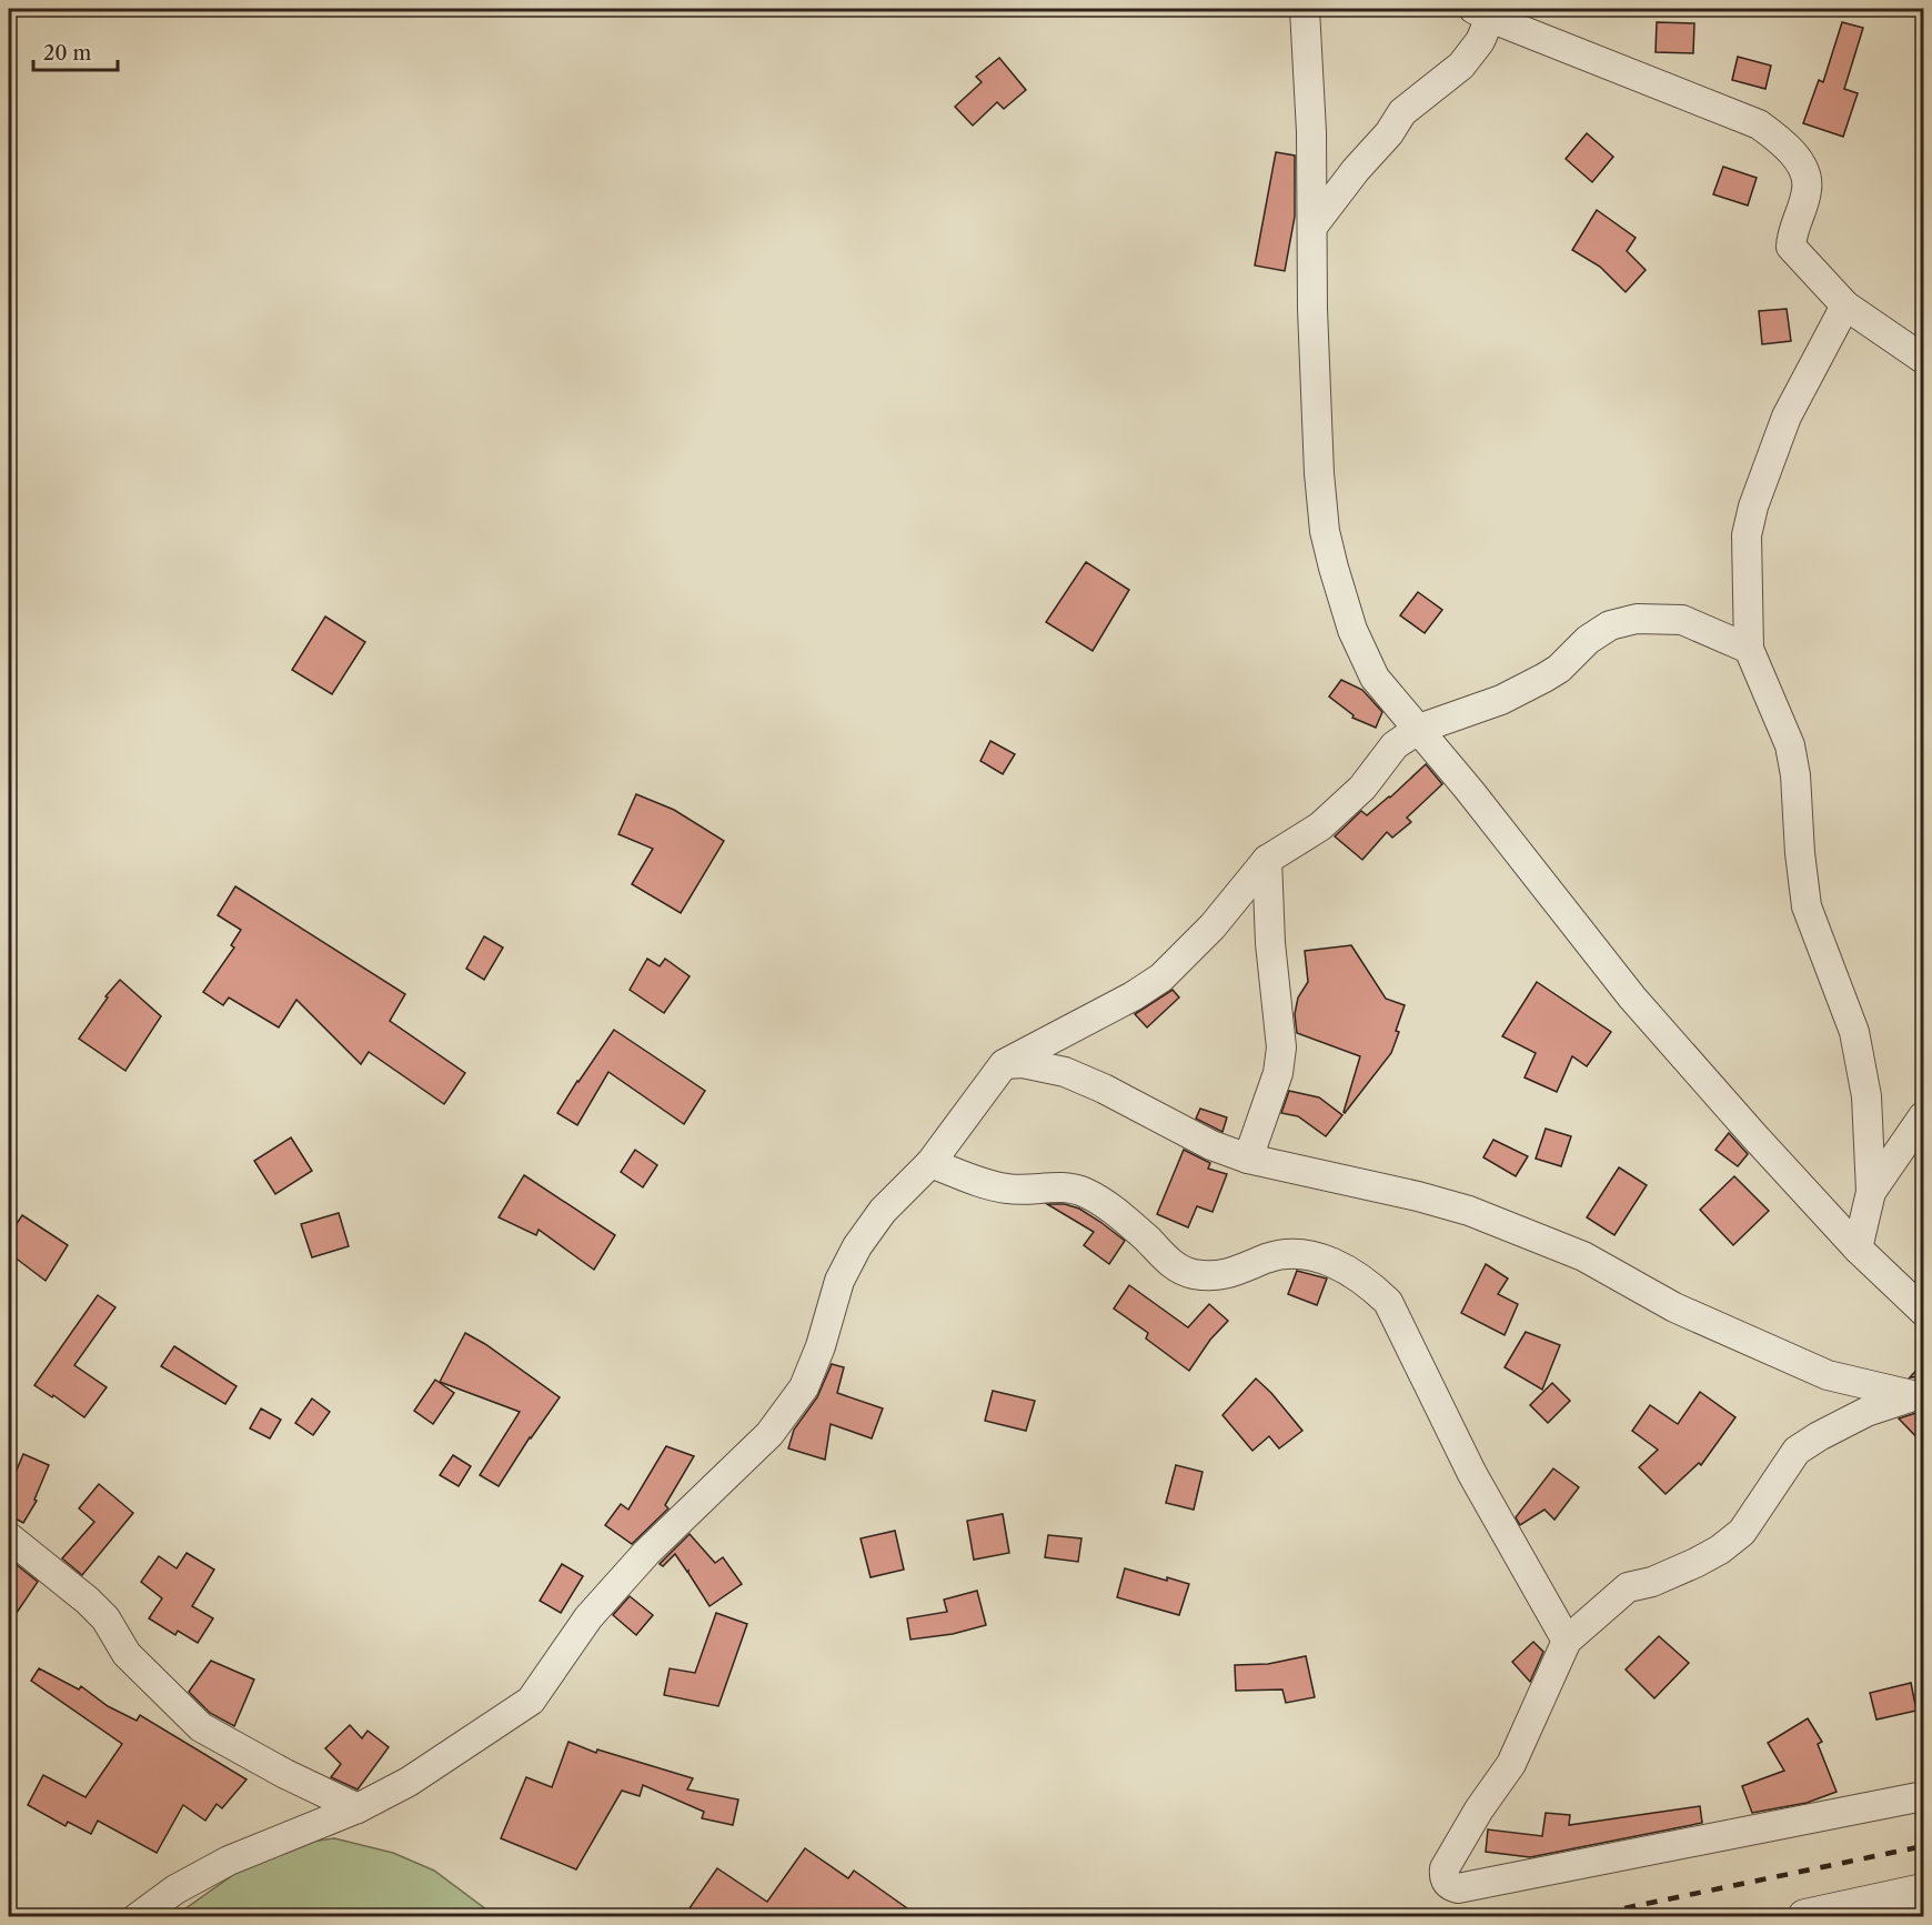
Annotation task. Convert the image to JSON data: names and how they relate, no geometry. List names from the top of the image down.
{
  "scale_bar": "20 m"
}
